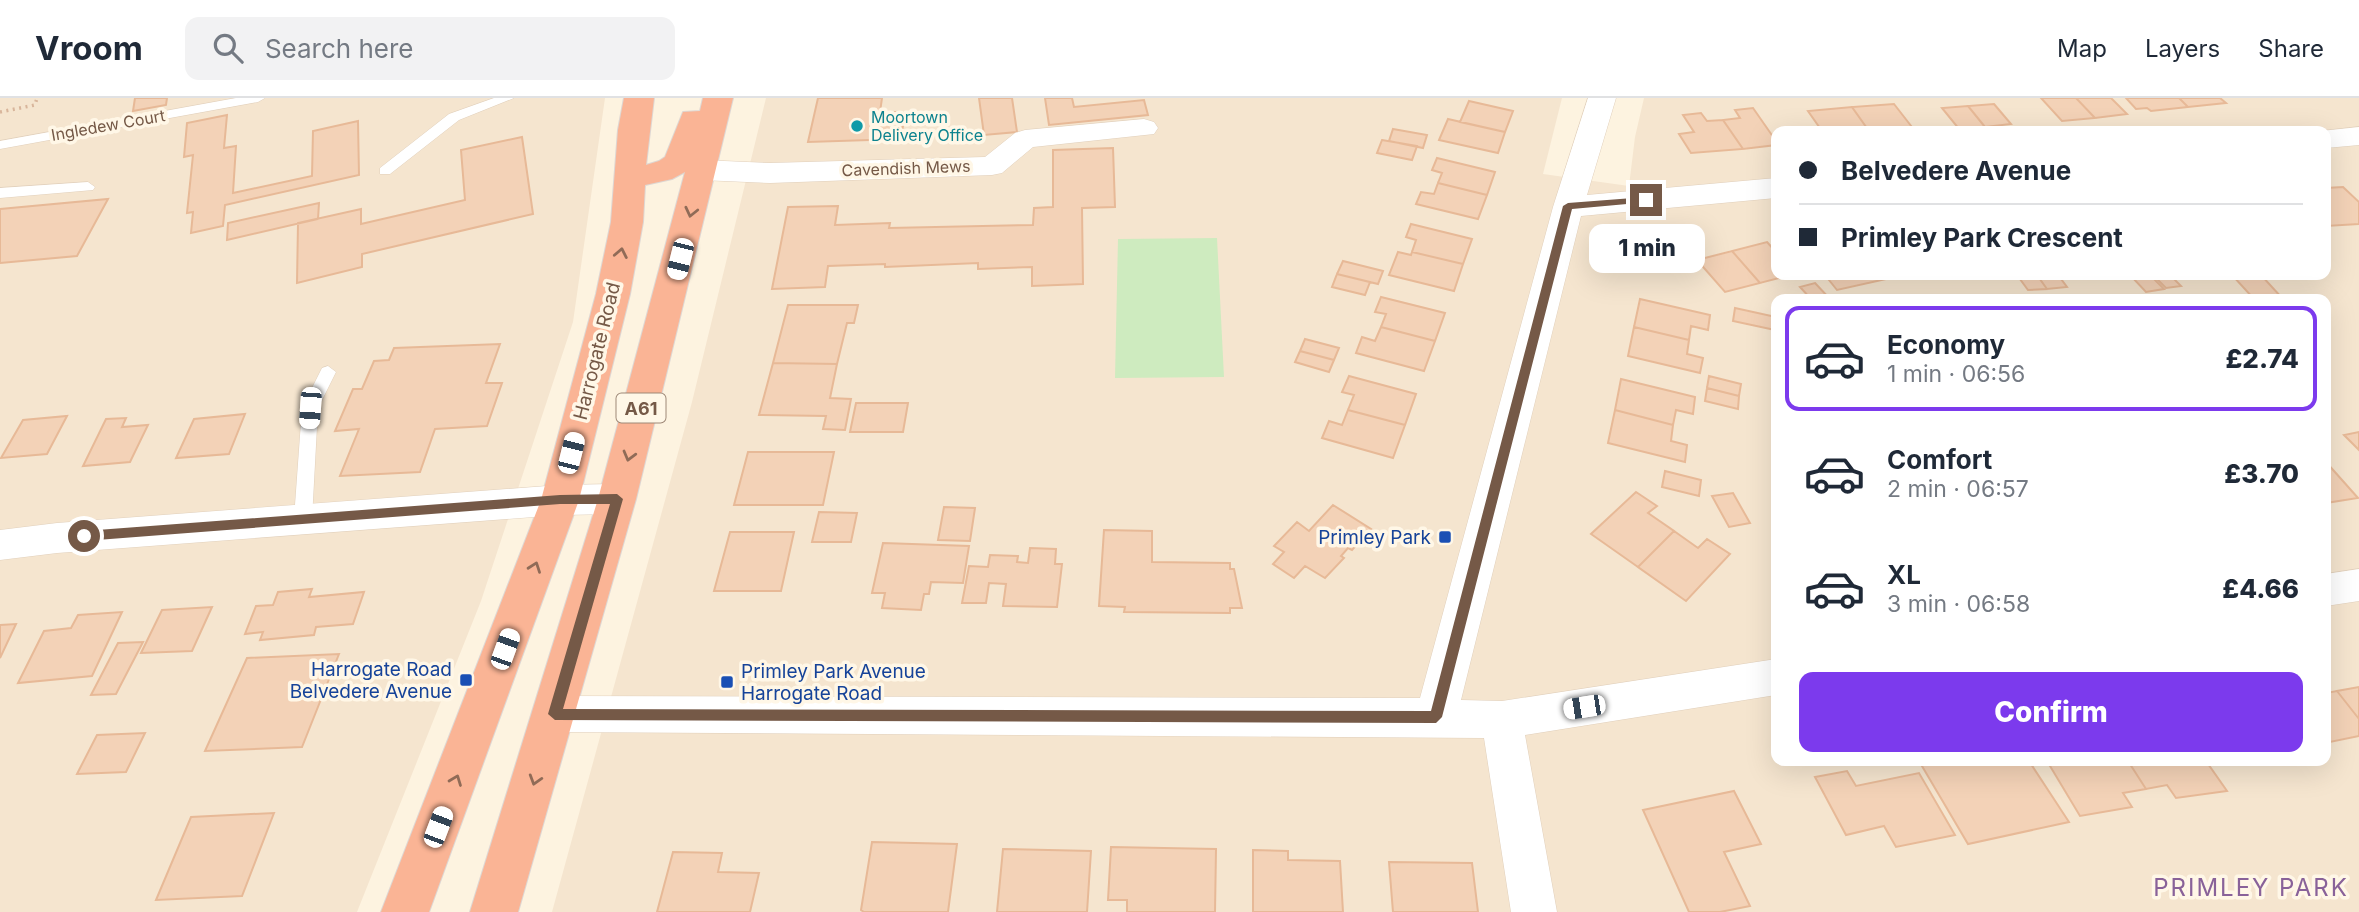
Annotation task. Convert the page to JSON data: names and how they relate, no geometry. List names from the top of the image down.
{
  "streets": {
    "highway": ["Harrogate Road", "A61"],
    "street": ["Cavendish Mews"],
    "lane": ["Ingledew Court"]
  },
  "crossings": [
    ["Cavendish Mews", "A61"]
  ],
  "districts": ["PRIMLEY PARK"],
  "places": {
    "other": ["Moortown Delivery Office"],
    "transit": ["Primley Park", "Harrogate Road Belvedere Avenue", "Primley Park Avenue Harrogate Road"]
  },
  "page": {
    "header": "Vroom",
    "search": "Search here",
    "nav": ["Map", "Layers", "Share"],
    "banner": ["Belvedere Avenue", "Primley Park Crescent"],
    "bubble": "1 min",
    "list": [
      {
        "name": "Economy",
        "note": "1 min · 06:56",
        "value": "£2.74"
      },
      {
        "name": "Comfort",
        "note": "2 min · 06:57",
        "value": "£3.70"
      },
      {
        "name": "XL",
        "note": "3 min · 06:58",
        "value": "£4.66"
      }
    ],
    "buttons": "Confirm"
  }
}
